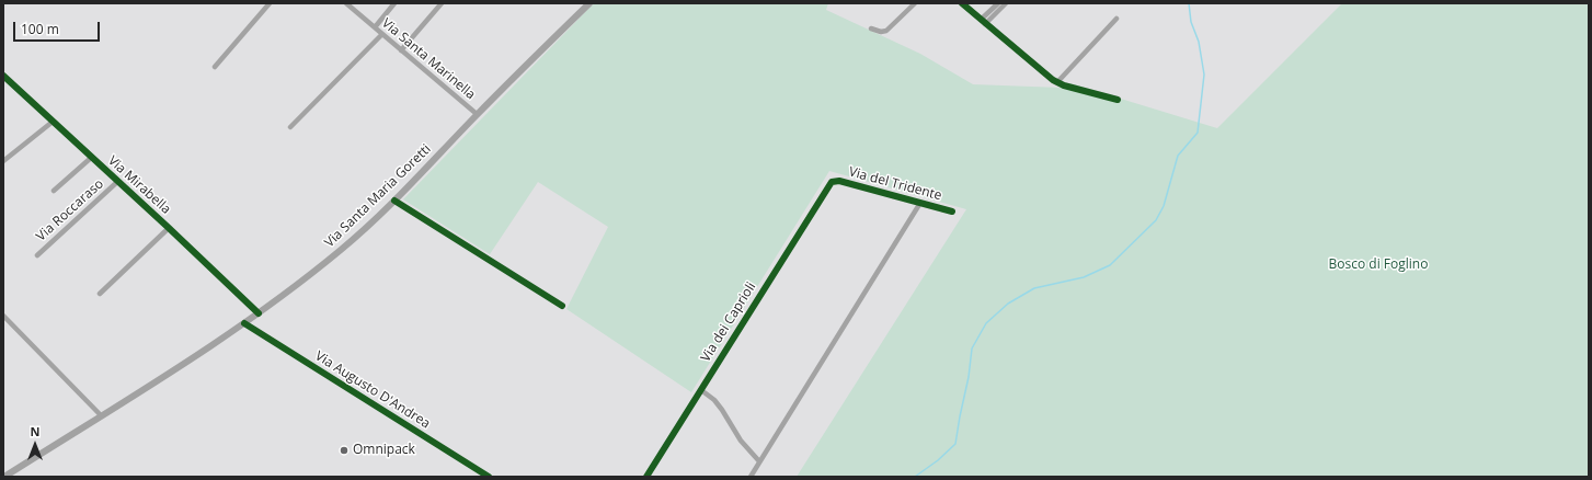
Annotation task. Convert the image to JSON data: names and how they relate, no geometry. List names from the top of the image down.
{
  "streets": {
    "main road": ["Via Santa Maria Goretti"],
    "street": [
      "Via Santa Marinella",
      "Via del Tridente",
      "Via Mirabella",
      "Via Roccaraso",
      "Via dei Caprioli",
      "Via Augusto D'Andrea"
    ]
  },
  "crossings": [
    ["Via Santa Marinella", "Via Santa Maria Goretti"],
    ["Via del Tridente", "Via dei Caprioli"],
    ["Via Mirabella", "Via Santa Maria Goretti"],
    ["Via Mirabella", "Via Roccaraso"],
    ["Via Santa Maria Goretti", "Via Augusto D'Andrea"]
  ],
  "parks": ["Bosco di Foglino"],
  "places": ["Omnipack"],
  "scale_bar": "100 m",
  "north": "top"
}
